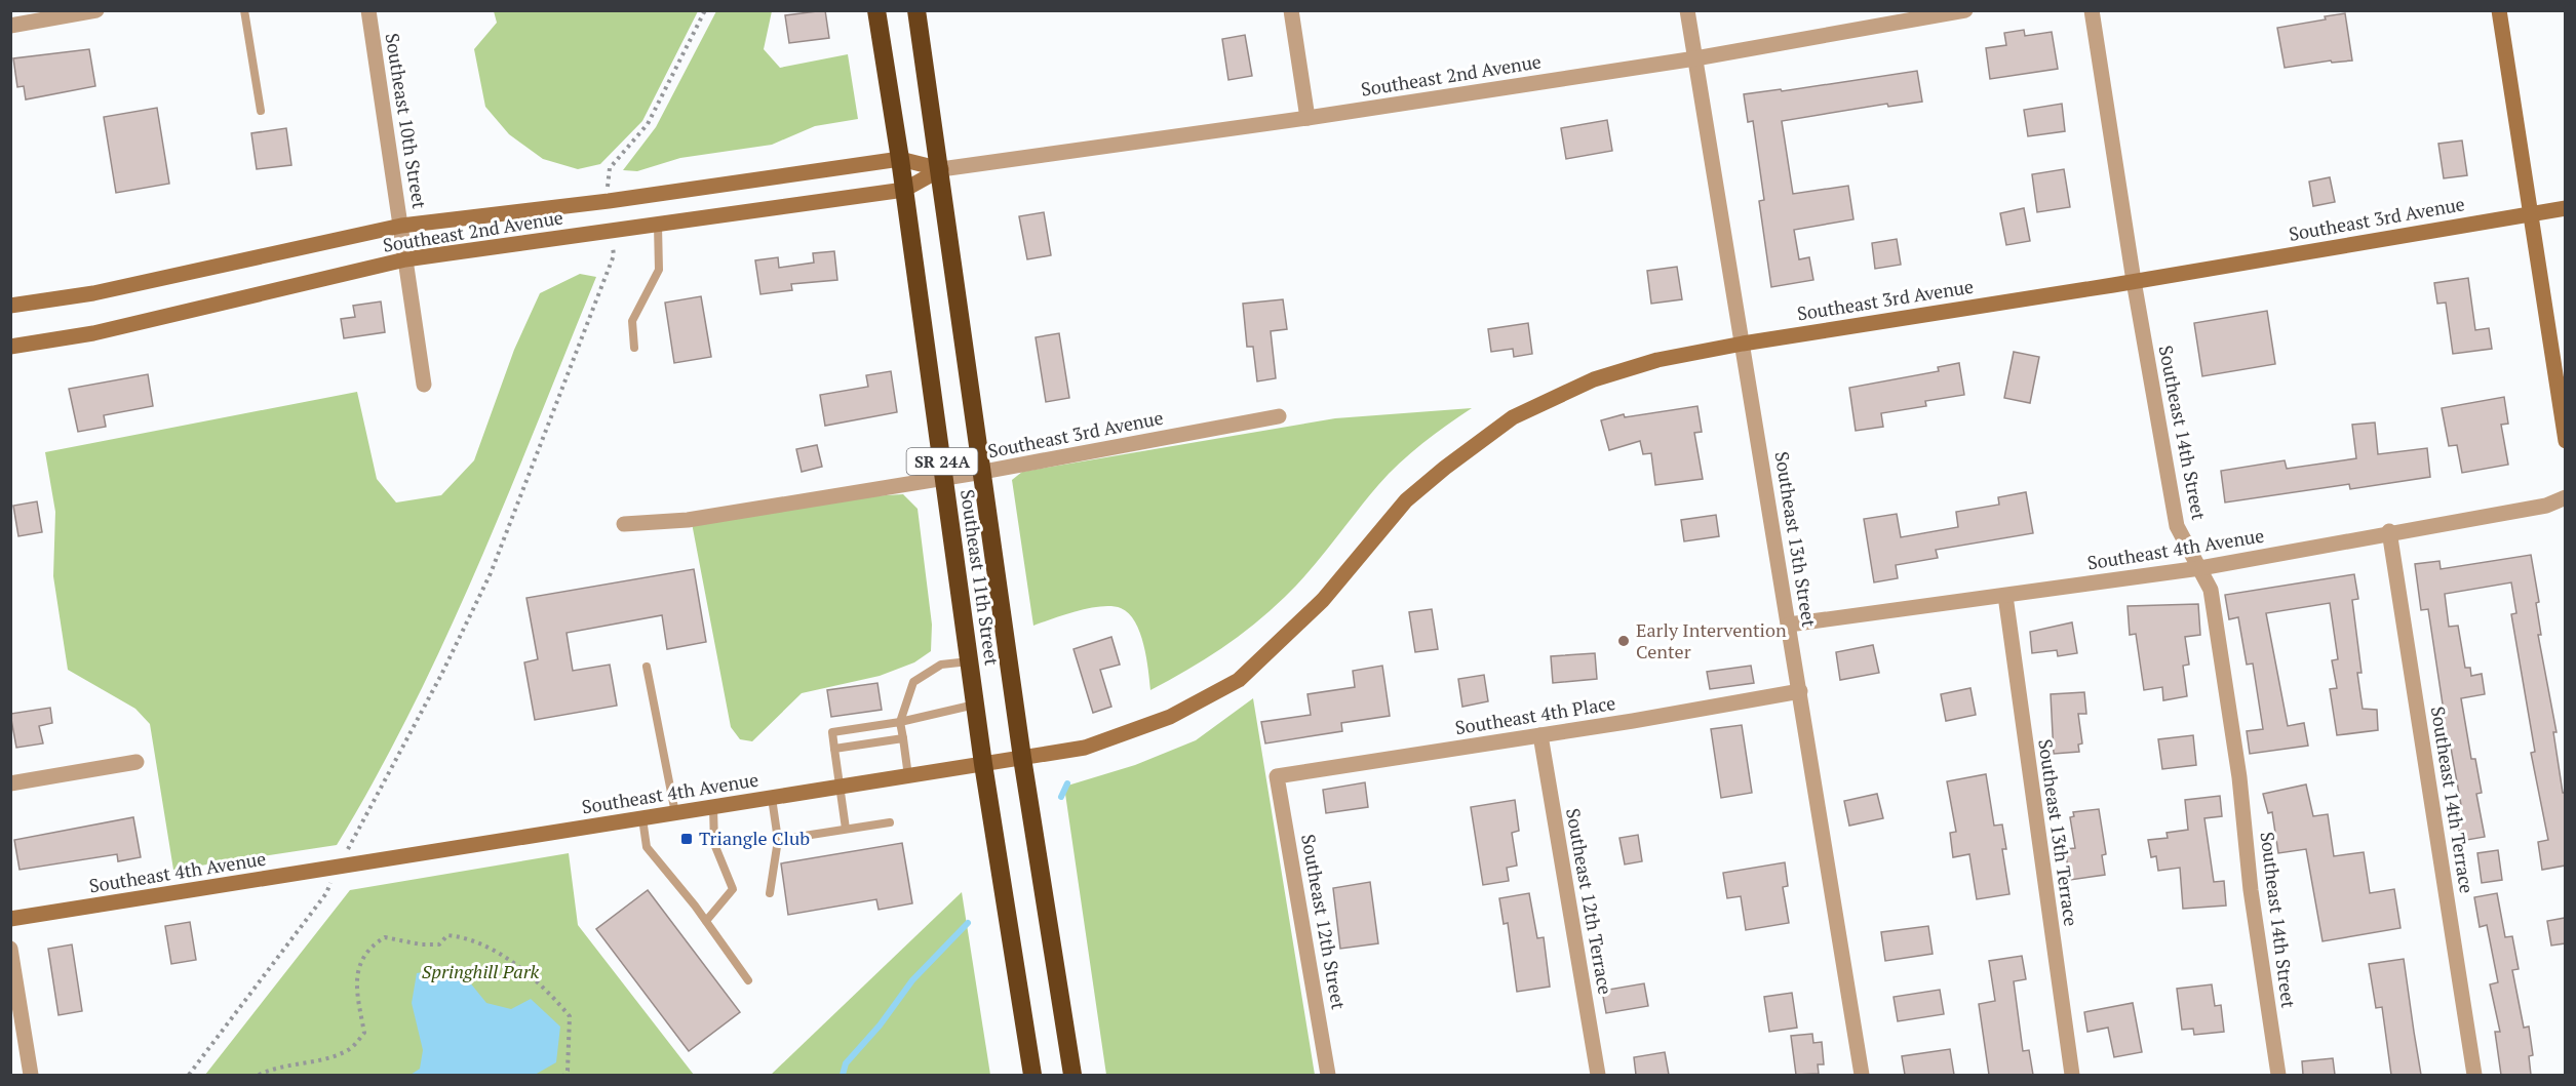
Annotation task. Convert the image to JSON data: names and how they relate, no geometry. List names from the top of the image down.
{
  "streets": {
    "highway": ["SR 24A", "Southeast 11th Street"],
    "street": [
      "Southeast 2nd Avenue",
      "Southeast 10th Street",
      "Southeast 3rd Avenue",
      "Southeast 14th Street",
      "Southeast 13th Street",
      "Southeast 4th Avenue",
      "Southeast 4th Place",
      "Southeast 14th Terrace",
      "Southeast 13th Terrace",
      "Southeast 12th Terrace",
      "Southeast 12th Street"
    ]
  },
  "crossings": [
    ["Southeast 2nd Avenue", "Southeast 10th Street"],
    ["Southeast 2nd Avenue", "Southeast 13th Street"],
    ["Southeast 2nd Avenue", "Southeast 11th Street"],
    ["Southeast 3rd Avenue", "Southeast 14th Street"],
    ["Southeast 3rd Avenue", "Southeast 13th Street"],
    ["Southeast 3rd Avenue", "Southeast 4th Avenue"],
    ["Southeast 3rd Avenue", "Southeast 11th Street"],
    ["Southeast 14th Street", "Southeast 4th Avenue"],
    ["Southeast 13th Street", "Southeast 4th Avenue"],
    ["Southeast 13th Street", "Southeast 4th Place"],
    ["Southeast 4th Avenue", "Southeast 11th Street"],
    ["Southeast 4th Avenue", "Southeast 14th Terrace"],
    ["Southeast 4th Avenue", "Southeast 13th Terrace"],
    ["Southeast 4th Place", "Southeast 12th Terrace"],
    ["Southeast 4th Place", "Southeast 12th Street"]
  ],
  "parks": ["Springhill Park"],
  "places": {
    "other": ["Early Intervention Center"],
    "transit": ["Triangle Club"]
  }
}
